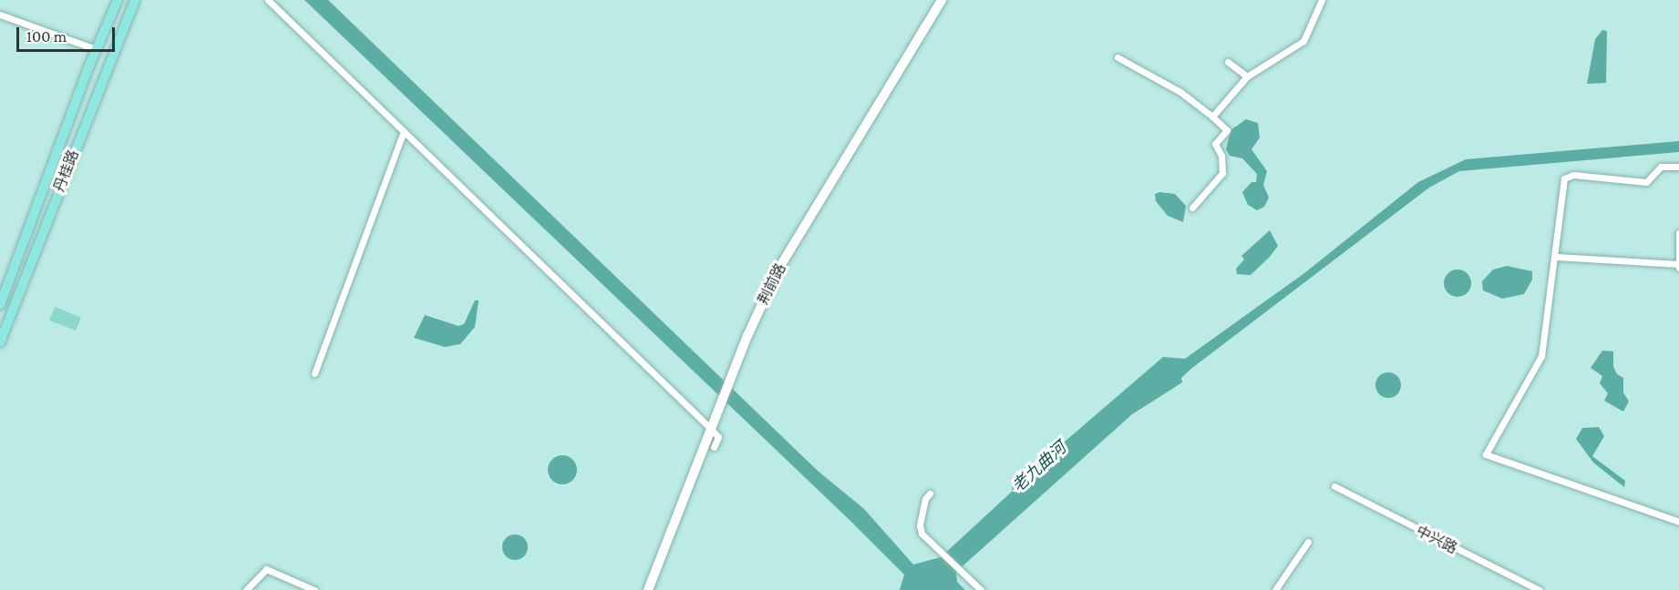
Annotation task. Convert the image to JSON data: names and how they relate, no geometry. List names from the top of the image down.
{
  "streets": {
    "main road": ["丹桂路"],
    "street": ["荆前路", "中兴路"]
  },
  "water": ["老九曲河"],
  "scale_bar": "100 m"
}
